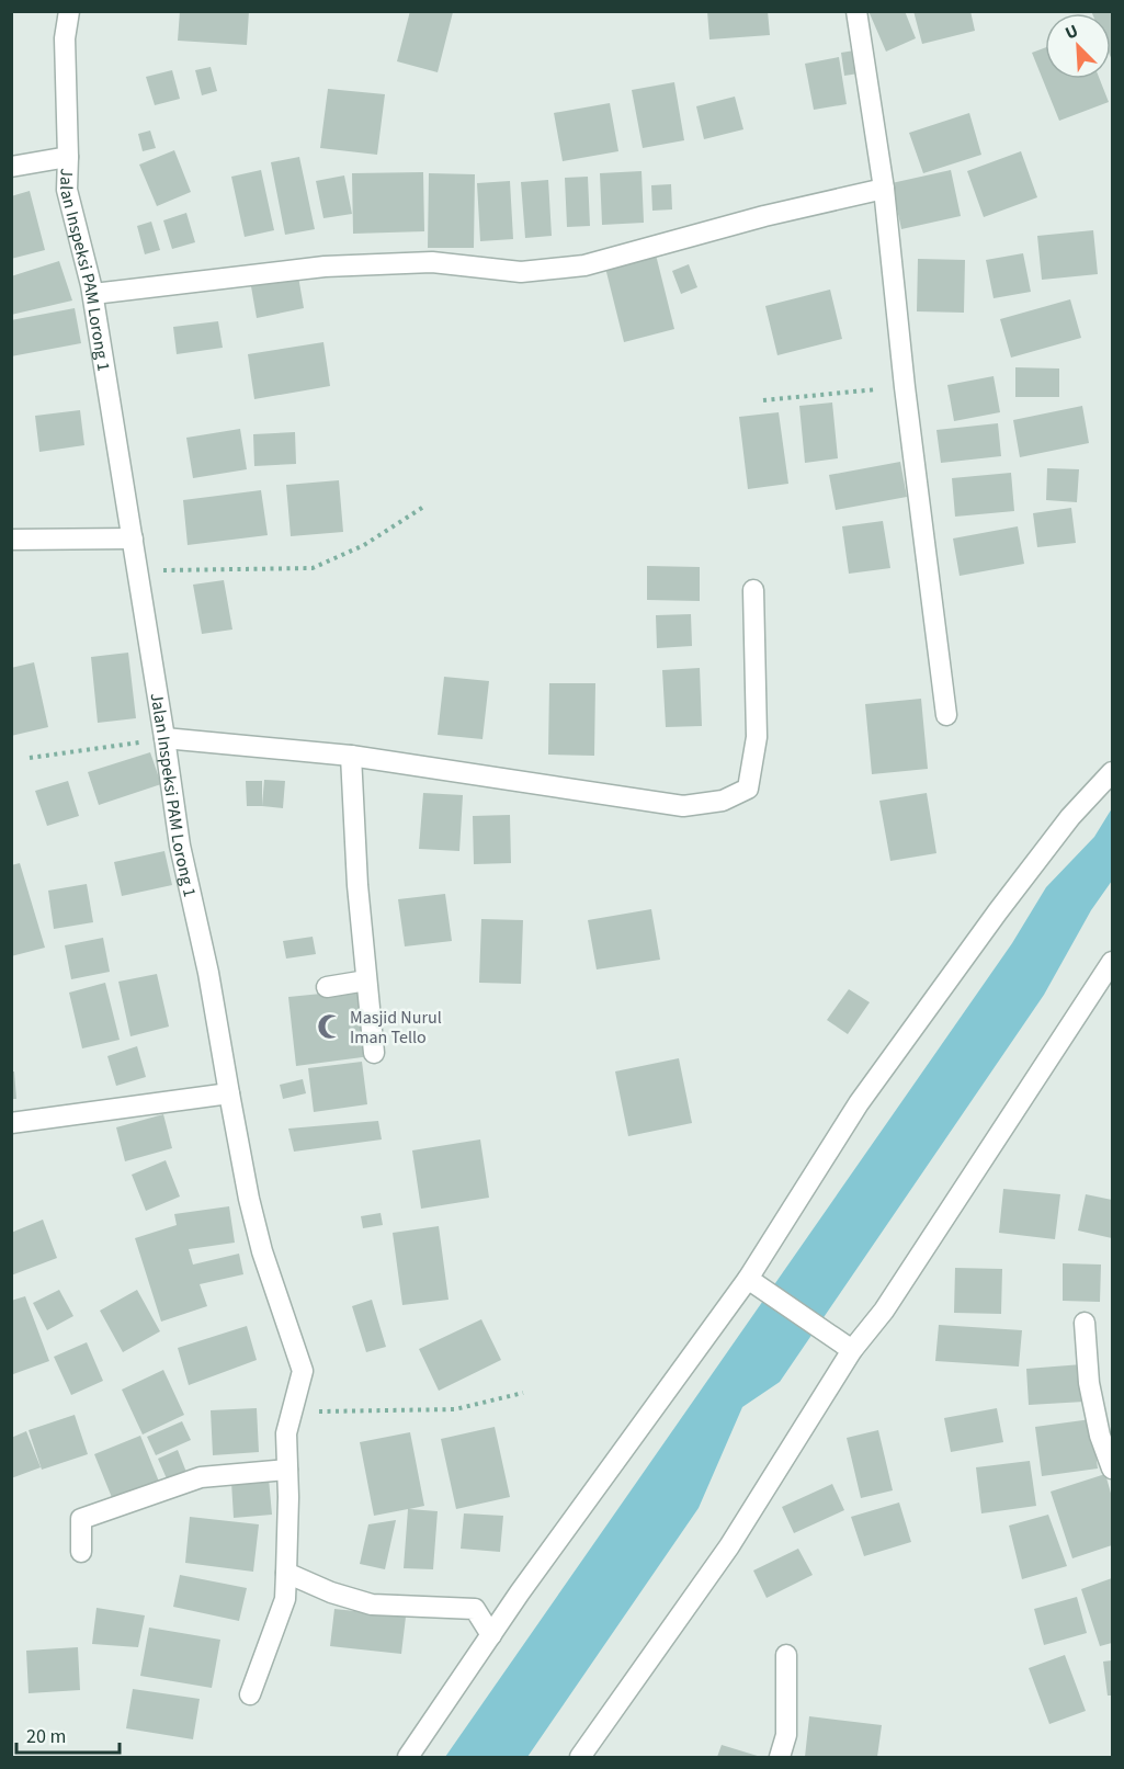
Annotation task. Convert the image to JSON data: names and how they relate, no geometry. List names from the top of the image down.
{
  "streets": {
    "street": ["Jalan Inspeksi PAM Lorong 1"]
  },
  "places": {
    "mosque": ["Masjid Nurul Iman Tello"]
  },
  "scale_bar": "20 m",
  "north": "top left"
}
